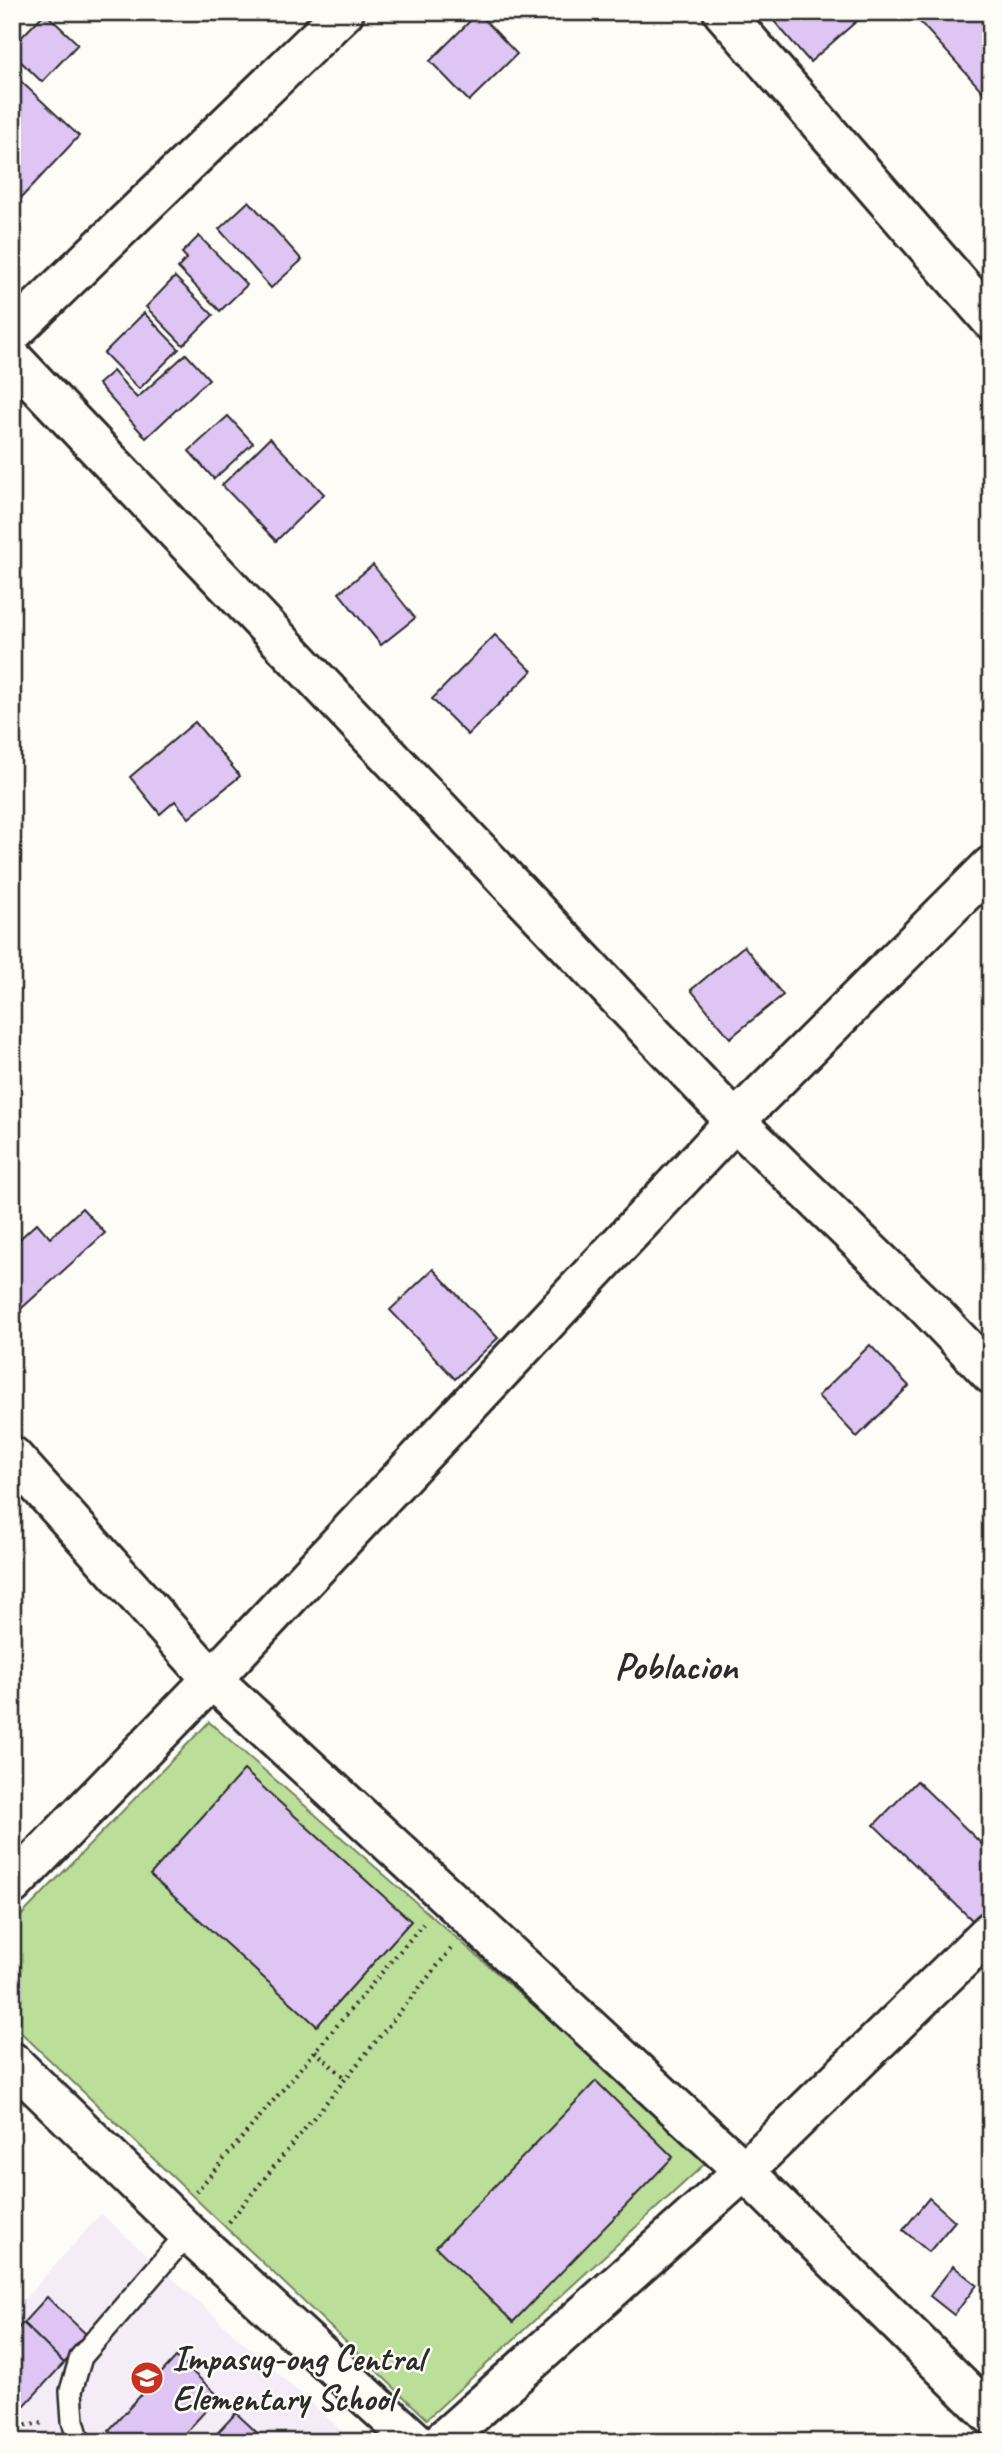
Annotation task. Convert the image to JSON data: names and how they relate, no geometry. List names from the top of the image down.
{
  "districts": ["Poblacion"],
  "places": {
    "school or university": ["Impasug-ong Central Elementary School"]
  }
}
